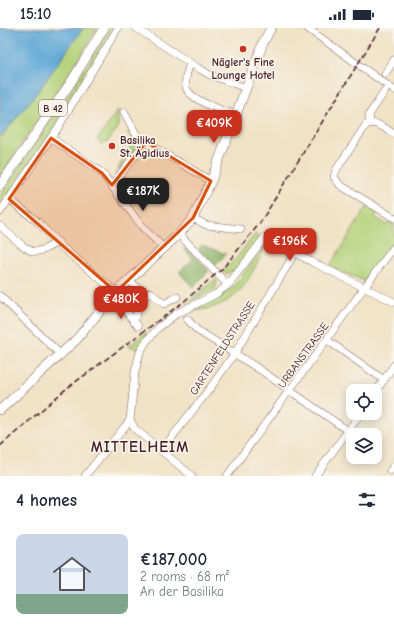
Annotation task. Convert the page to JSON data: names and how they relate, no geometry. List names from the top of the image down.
{
  "streets": {
    "main road": ["B 42"],
    "street": ["GARTENFELDSTRASSE", "URBANSTRASSE"]
  },
  "districts": ["MITTELHEIM"],
  "places": ["Nägler's Fine Lounge Hotel", "Basilika St. Ägidius"],
  "page": {
    "status": "15:10",
    "price": [
      "€409K",
      "€187K",
      "€196K",
      "€480K"
    ],
    "heading": "4 homes",
    "list": [
      {
        "name": "€187,000",
        "note": "2 rooms · 68 m² · An der Basilika"
      }
    ]
  }
}
